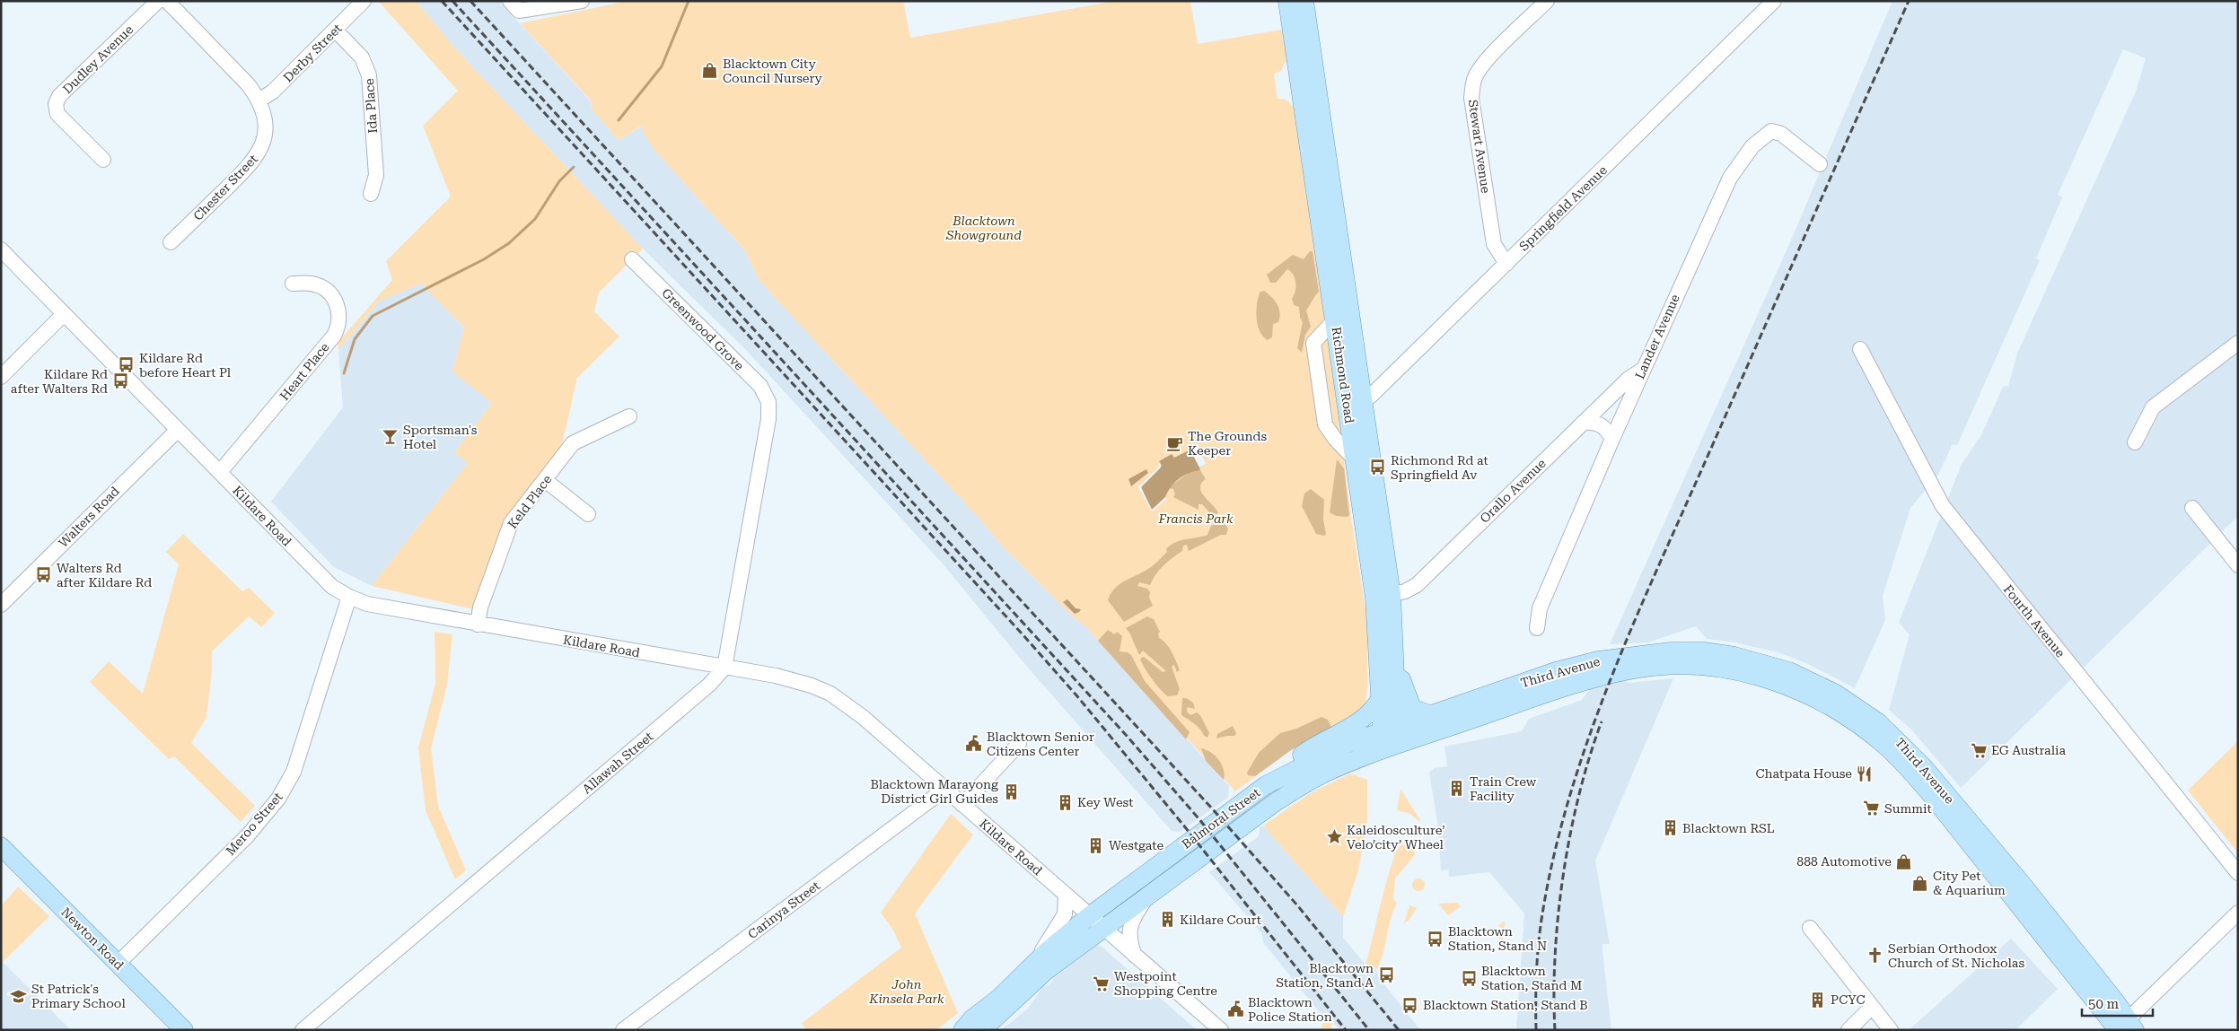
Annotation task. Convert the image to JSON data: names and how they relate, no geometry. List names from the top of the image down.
{
  "streets": {
    "main road": [
      "Richmond Road",
      "Third Avenue",
      "Balmoral Street",
      "Newton Road"
    ],
    "street": [
      "Derby Street",
      "Dudley Avenue",
      "Ida Place",
      "Stewart Avenue",
      "Chester Street",
      "Springfield Avenue",
      "Greenwood Grove",
      "Lander Avenue",
      "Heart Place",
      "Orallo Avenue",
      "Keld Place",
      "Kildare Road",
      "Walters Road",
      "Fourth Avenue",
      "Allawah Street",
      "Meroo Street",
      "Carinya Street"
    ]
  },
  "crossings": [
    ["Derby Street", "Ida Place"],
    ["Derby Street", "Chester Street"],
    ["Stewart Avenue", "Springfield Avenue"],
    ["Springfield Avenue", "Richmond Road"],
    ["Greenwood Grove", "Kildare Road"],
    ["Greenwood Grove", "Allawah Street"],
    ["Lander Avenue", "Orallo Avenue"],
    ["Heart Place", "Kildare Road"],
    ["Richmond Road", "Orallo Avenue"],
    ["Richmond Road", "Third Avenue"],
    ["Richmond Road", "Balmoral Street"],
    ["Keld Place", "Kildare Road"],
    ["Kildare Road", "Walters Road"],
    ["Kildare Road", "Allawah Street"],
    ["Kildare Road", "Balmoral Street"],
    ["Kildare Road", "Meroo Street"],
    ["Kildare Road", "Carinya Street"],
    ["Third Avenue", "Balmoral Street"],
    ["Meroo Street", "Newton Road"]
  ],
  "parks": ["Blacktown Showground", "Francis Park", "John Kinsela Park"],
  "places": {
    "shop": ["Blacktown City Council Nursery", "888 Automotive", "City Pet & Aquarium"],
    "bus stop": [
      "Kildare Rd before Heart Pl",
      "Kildare Rd after Walters Rd",
      "Richmond Rd at Springfield Av",
      "Walters Rd after Kildare Rd",
      "Blacktown Station, Stand N",
      "Blacktown Station, Stand A",
      "Blacktown Station, Stand M",
      "Blacktown Station, Stand B"
    ],
    "bar": ["Sportsman's Hotel"],
    "cafe": ["The Grounds Keeper"],
    "public building": ["Blacktown Senior Citizens Center", "Blacktown Police Station"],
    "supermarket": ["EG Australia", "Summit", "Westpoint Shopping Centre"],
    "restaurant": ["Chatpata House"],
    "building": [
      "Train Crew Facility",
      "Blacktown Marayong District Girl Guides",
      "Key West",
      "Blacktown RSL",
      "Westgate",
      "Kildare Court",
      "PCYC"
    ],
    "place": ["Kaleidosculture’ Velo’city’ Wheel"],
    "church": ["Serbian Orthodox Church of St. Nicholas"],
    "school or university": ["St Patrick's Primary School"]
  },
  "scale_bar": "50 m"
}
